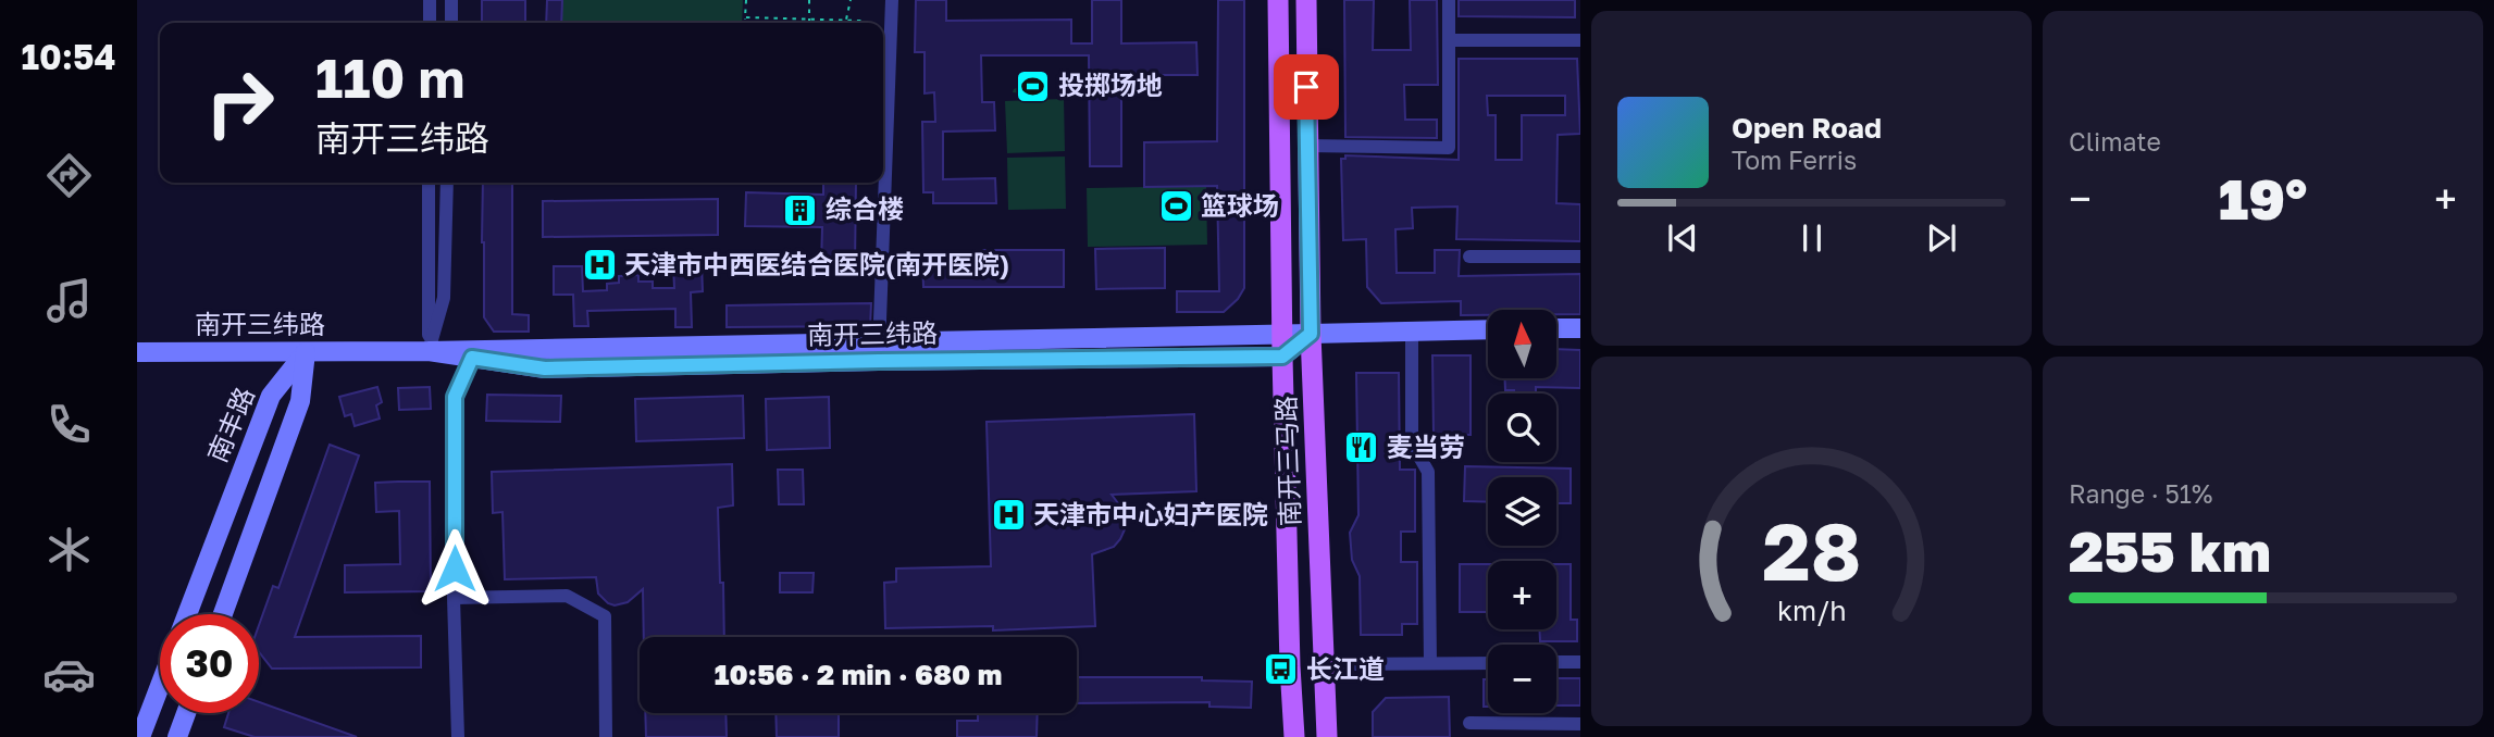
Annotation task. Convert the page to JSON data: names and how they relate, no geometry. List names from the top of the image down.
{
  "streets": {
    "main road": ["南开三马路"],
    "street": ["南开三纬路", "南丰路"]
  },
  "crossings": [
    ["南开三纬路", "南丰路"],
    ["南开三纬路", "南开三马路"]
  ],
  "places": {
    "sports": ["投掷场地", "篮球场"],
    "building": ["综合楼"],
    "hospital": ["天津市中西医结合医院(南开医院)", "天津市中心妇产医院"],
    "restaurant": ["麦当劳"],
    "bus stop": ["长江道"]
  },
  "north": "top",
  "page": {
    "tabs": "10:54",
    "tile": [
      "Climate",
      ["Range · 51%", "255 km"]
    ],
    "turn": ["110 m", "南开三纬路"],
    "song": ["Open Road", "Tom Ferris"],
    "heat": ["−", "19°", "+"],
    "map_buttons": ["+", "−"],
    "limit": "30",
    "trip": "10:56 · 2 min · 680 m",
    "gauge": ["28", "km/h"]
  }
}
